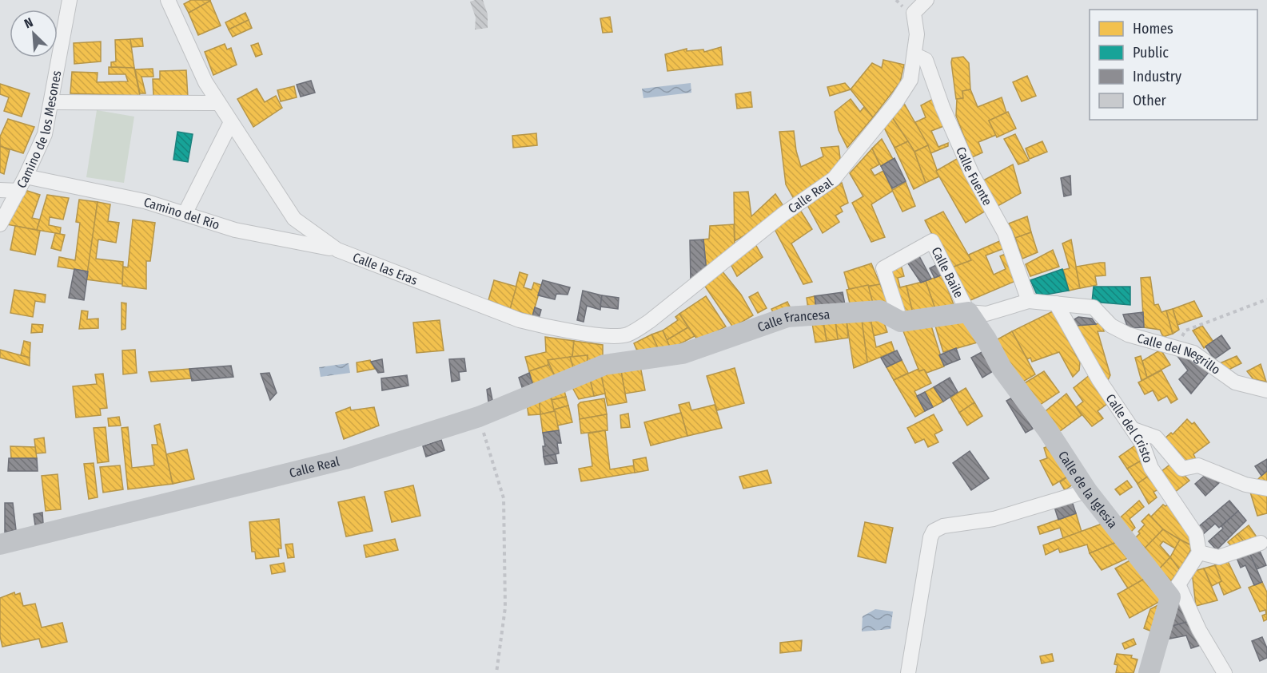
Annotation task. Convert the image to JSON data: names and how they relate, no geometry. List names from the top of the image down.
{
  "streets": {
    "street": [
      "Camino de los Mesones",
      "Calle Fuente",
      "Calle Real",
      "Camino del Río",
      "Calle las Eras",
      "Calle Baile",
      "Calle Francesa",
      "Calle del Negrillo",
      "Calle del Cristo",
      "Calle de la Iglesia"
    ]
  },
  "crossings": [
    ["Camino de los Mesones", "Camino del Río"],
    ["Calle Fuente", "Calle Real"],
    ["Calle Real", "Calle las Eras"],
    ["Calle Real", "Calle Francesa"],
    ["Camino del Río", "Calle las Eras"],
    ["Calle Baile", "Calle Francesa"],
    ["Calle Baile", "Calle de la Iglesia"],
    ["Calle del Negrillo", "Calle del Cristo"]
  ],
  "legend": [
    "Homes",
    "Public",
    "Industry",
    "Other"
  ],
  "north": "top left"
}
